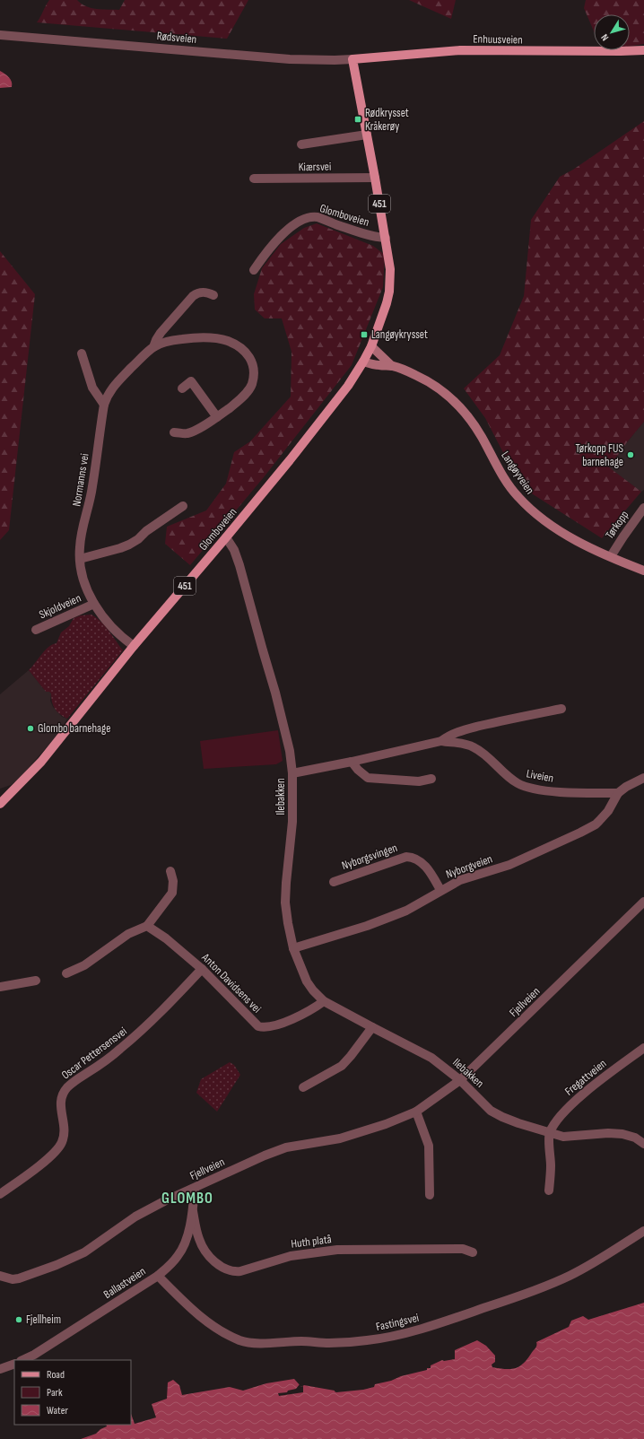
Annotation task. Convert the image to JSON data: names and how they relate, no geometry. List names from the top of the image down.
{
  "streets": {
    "main road": [
      "Enhuusveien",
      "451",
      "Glomboveien",
      "Langøyveien"
    ],
    "street": [
      "Rødsveien",
      "Kiærsvei",
      "Normanns vei",
      "Tørkopp",
      "Skjoldveien",
      "Liveien",
      "Ilebakken",
      "Nyborgsvingen",
      "Nyborgveien",
      "Anton Davidsens vei",
      "Fjellveien",
      "Oscar Pettersensvei",
      "Fregattveien",
      "Huth platå",
      "Ballastveien",
      "Fastingsvei"
    ]
  },
  "crossings": [
    ["Rødsveien", "Enhuusveien"],
    ["Rødsveien", "Glomboveien"],
    ["Enhuusveien", "Glomboveien"],
    ["Kiærsvei", "Glomboveien"],
    ["Glomboveien", "Langøyveien"],
    ["Glomboveien", "Normanns vei"],
    ["Glomboveien", "Ilebakken"],
    ["Langøyveien", "Tørkopp"],
    ["Normanns vei", "Skjoldveien"],
    ["Liveien", "Ilebakken"],
    ["Liveien", "Nyborgveien"],
    ["Ilebakken", "Nyborgveien"],
    ["Ilebakken", "Anton Davidsens vei"],
    ["Ilebakken", "Fjellveien"],
    ["Ilebakken", "Fregattveien"],
    ["Nyborgsvingen", "Nyborgveien"],
    ["Anton Davidsens vei", "Oscar Pettersensvei"],
    ["Fjellveien", "Ballastveien"],
    ["Huth platå", "Ballastveien"],
    ["Ballastveien", "Fastingsvei"]
  ],
  "districts": ["GLOMBO"],
  "places": {
    "transit": ["Rødkrysset Kråkerøy", "Langøykrysset"],
    "other": ["Tørkopp FUS barnehage", "Glombo barnehage", "Fjellheim"]
  },
  "legend": ["Road", "Park", "Water"],
  "north": "bottom left"
}
